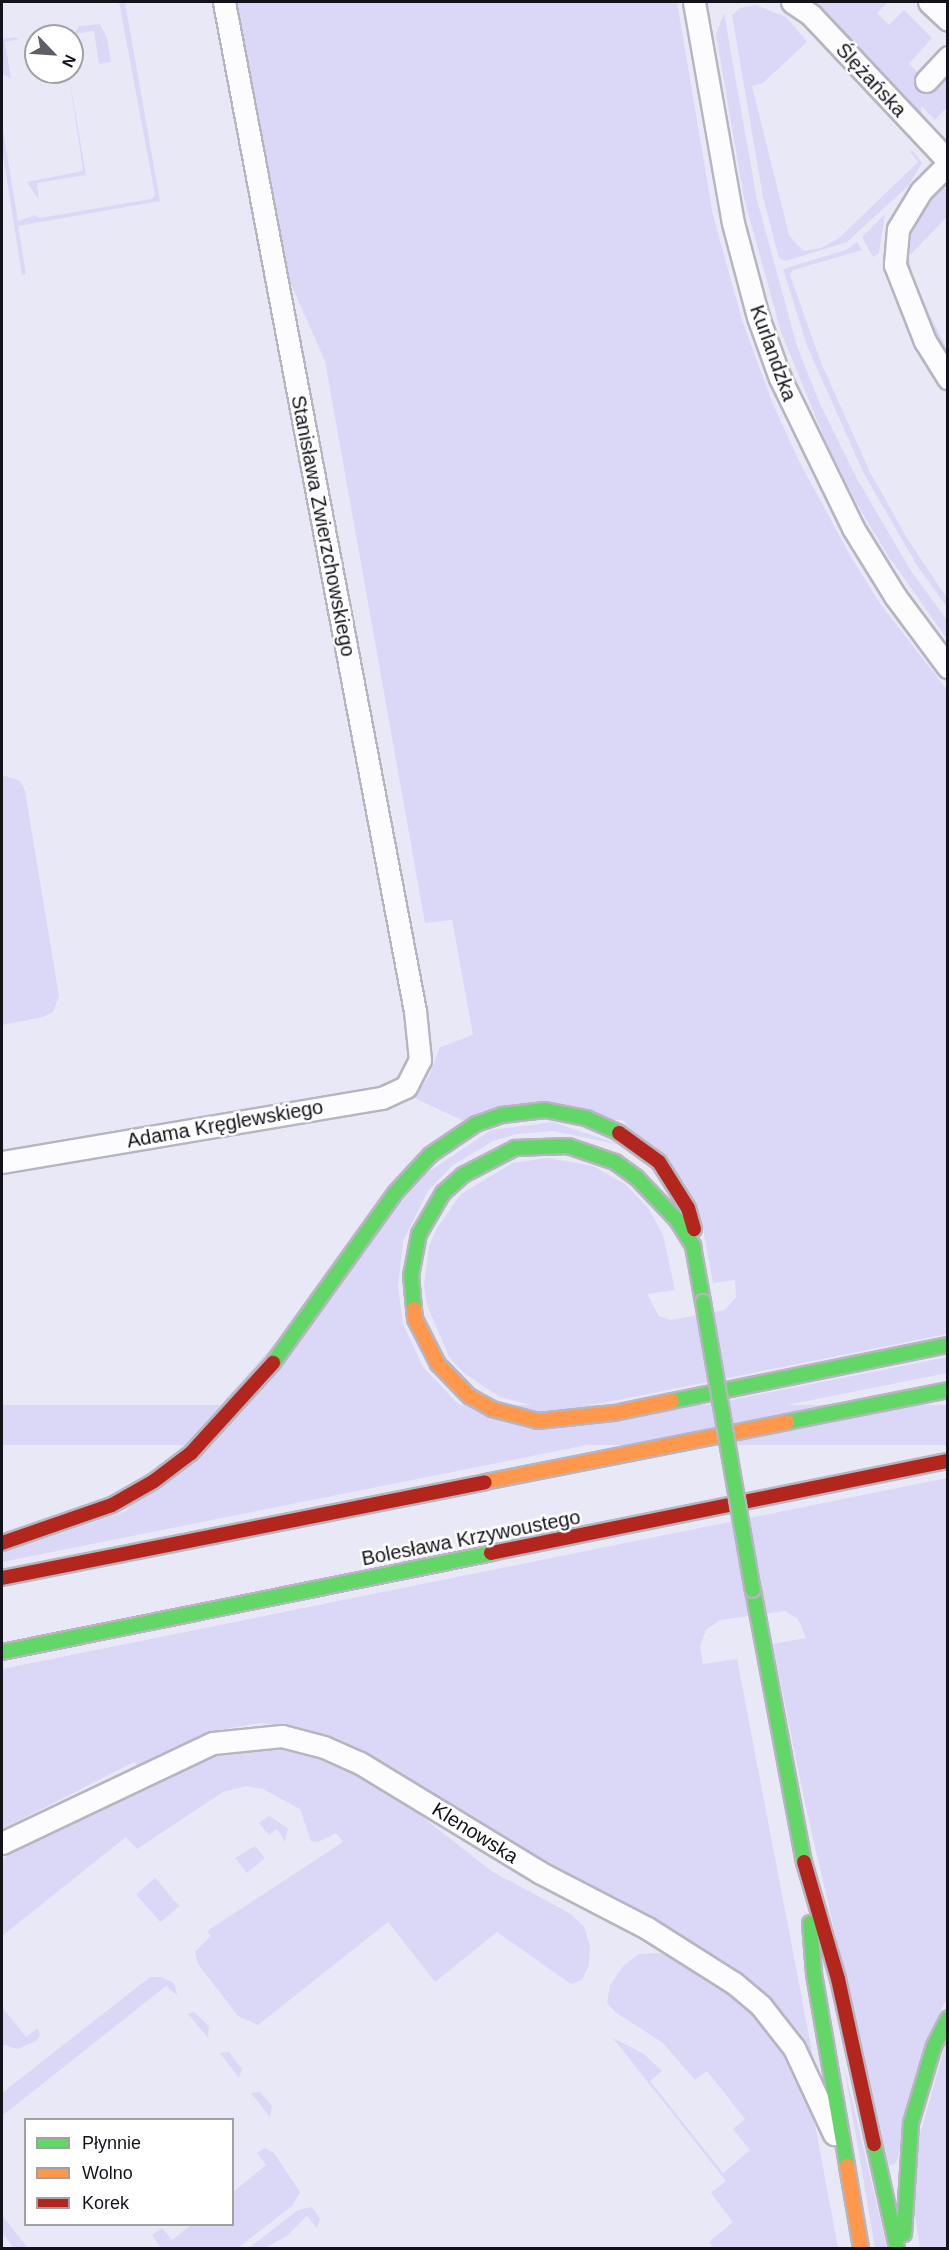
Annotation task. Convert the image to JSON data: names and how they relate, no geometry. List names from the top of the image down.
{
  "streets": {
    "main road": ["Bolesława Krzywoustego"],
    "street": [
      "Ślężańska",
      "Kurlandzka",
      "Stanisława Zwierzchowskiego",
      "Adama Kręglewskiego",
      "Klenowska"
    ]
  },
  "crossings": [
    ["Stanisława Zwierzchowskiego", "Adama Kręglewskiego"]
  ],
  "legend": ["Płynnie", "Wolno", "Korek"],
  "north": "bottom right"
}
